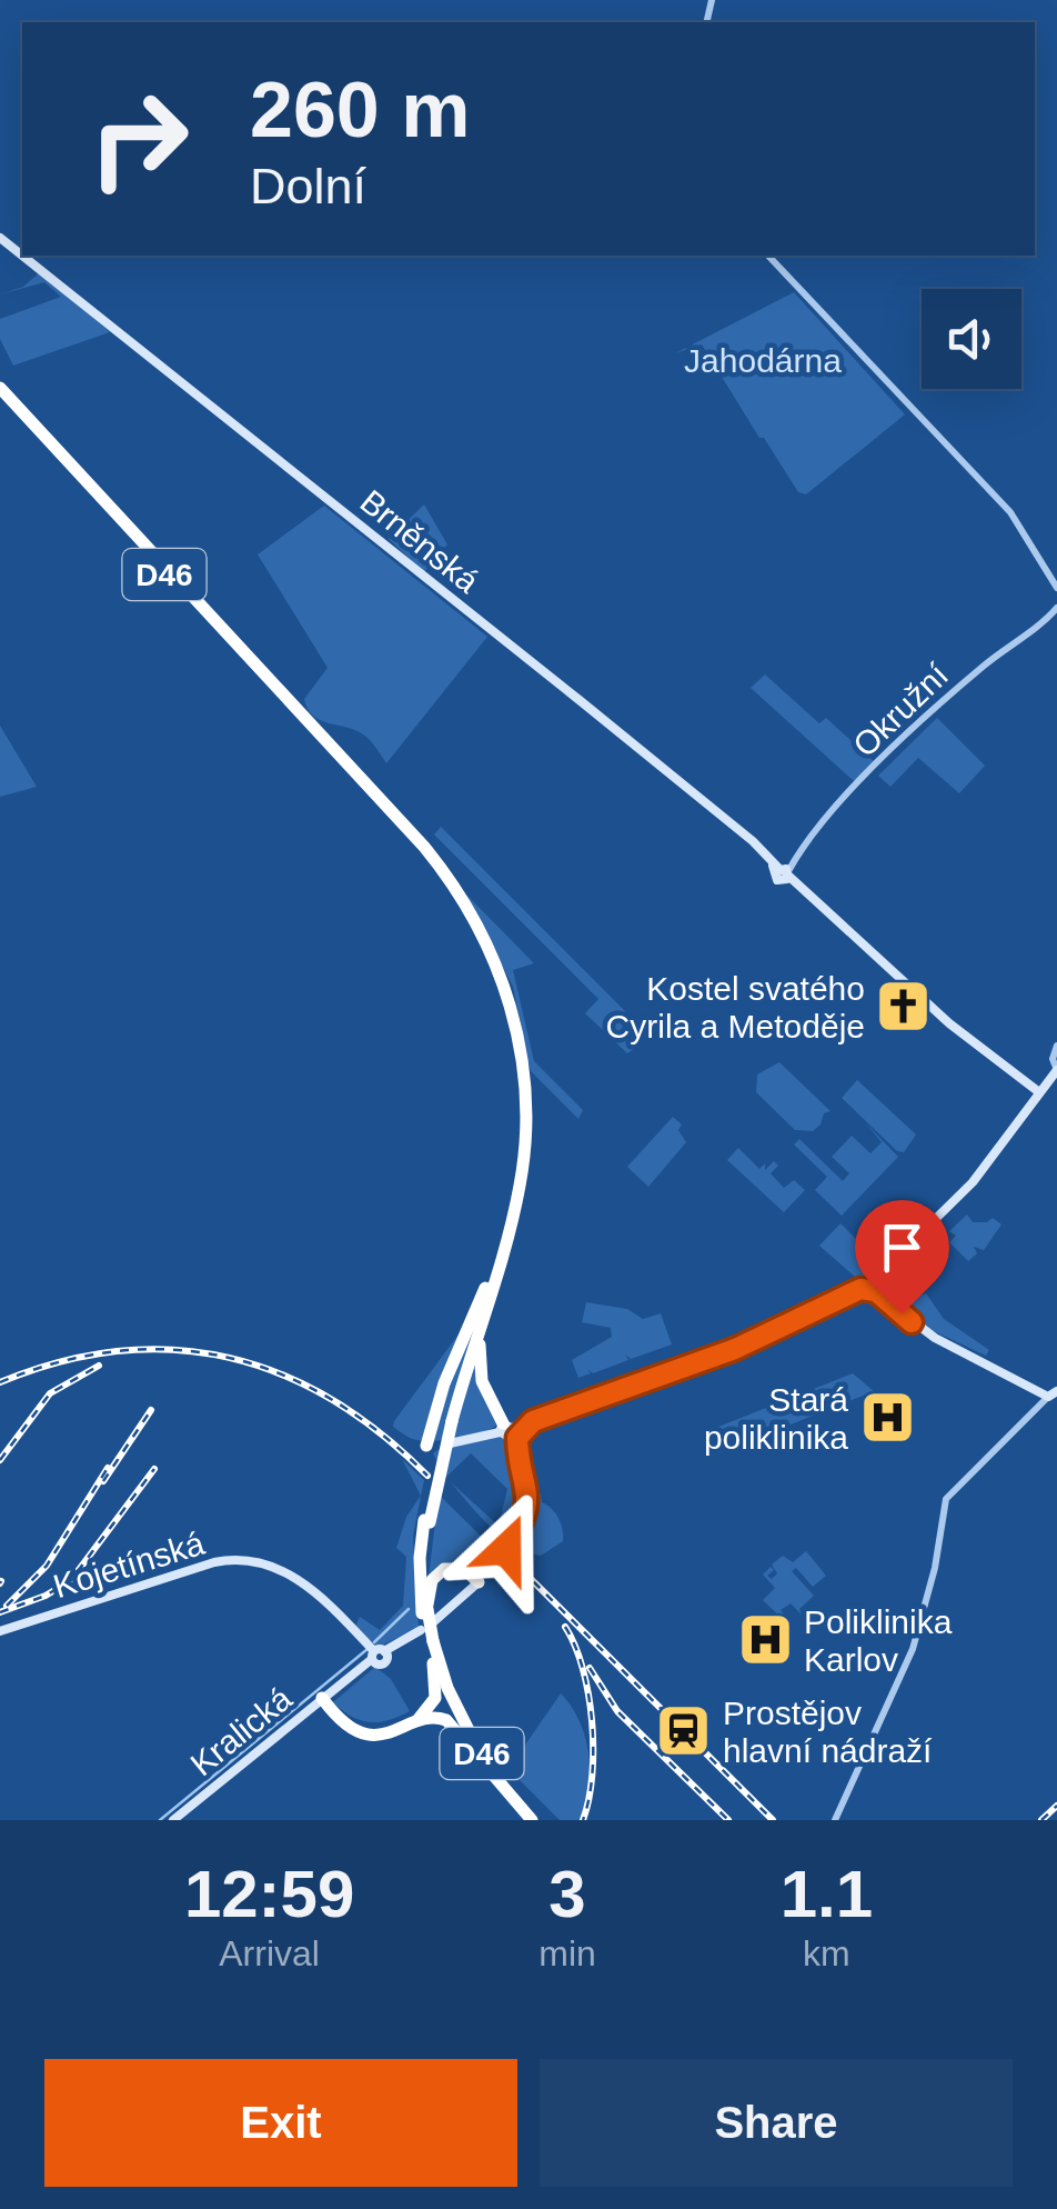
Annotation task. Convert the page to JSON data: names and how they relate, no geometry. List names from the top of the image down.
{
  "streets": {
    "highway": ["D46"],
    "main road": ["Brněnská", "Kojetínská", "Kralická"],
    "street": ["Okružní"]
  },
  "crossings": [
    ["Brněnská", "Okružní"],
    ["Kojetínská", "Kralická"]
  ],
  "parks": ["Jahodárna"],
  "places": {
    "church": ["Kostel svatého Cyrila a Metoděje"],
    "hospital": ["Stará poliklinika", "Poliklinika Karlov"],
    "station": ["Prostějov hlavní nádraží"]
  },
  "page": {
    "turn": ["260 m", "Dolní"],
    "eta": [
      "12:59",
      "Arrival",
      "3",
      "min",
      "1.1",
      "km"
    ],
    "buttons": ["Exit", "Share"]
  }
}
